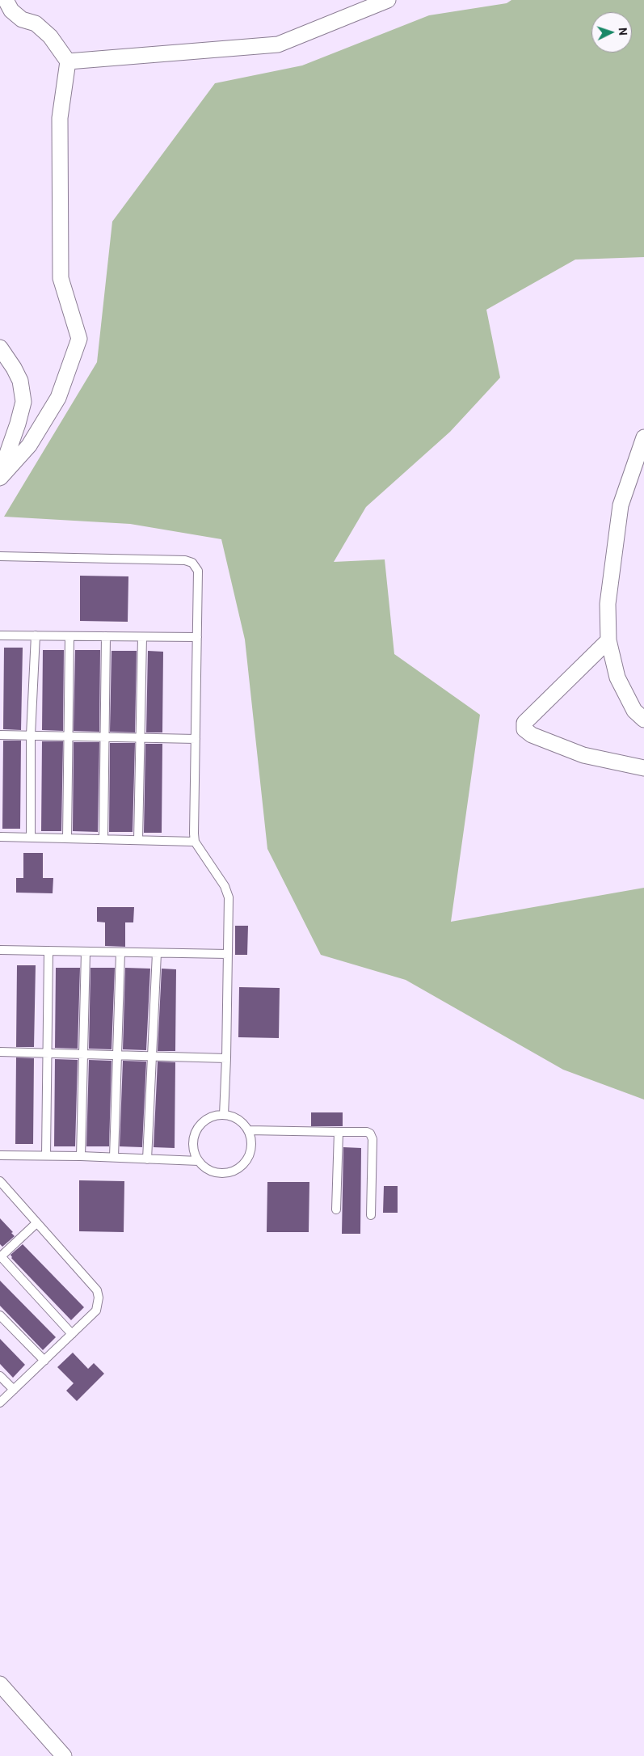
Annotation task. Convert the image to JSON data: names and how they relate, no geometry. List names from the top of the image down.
{
  "north": "right"
}
